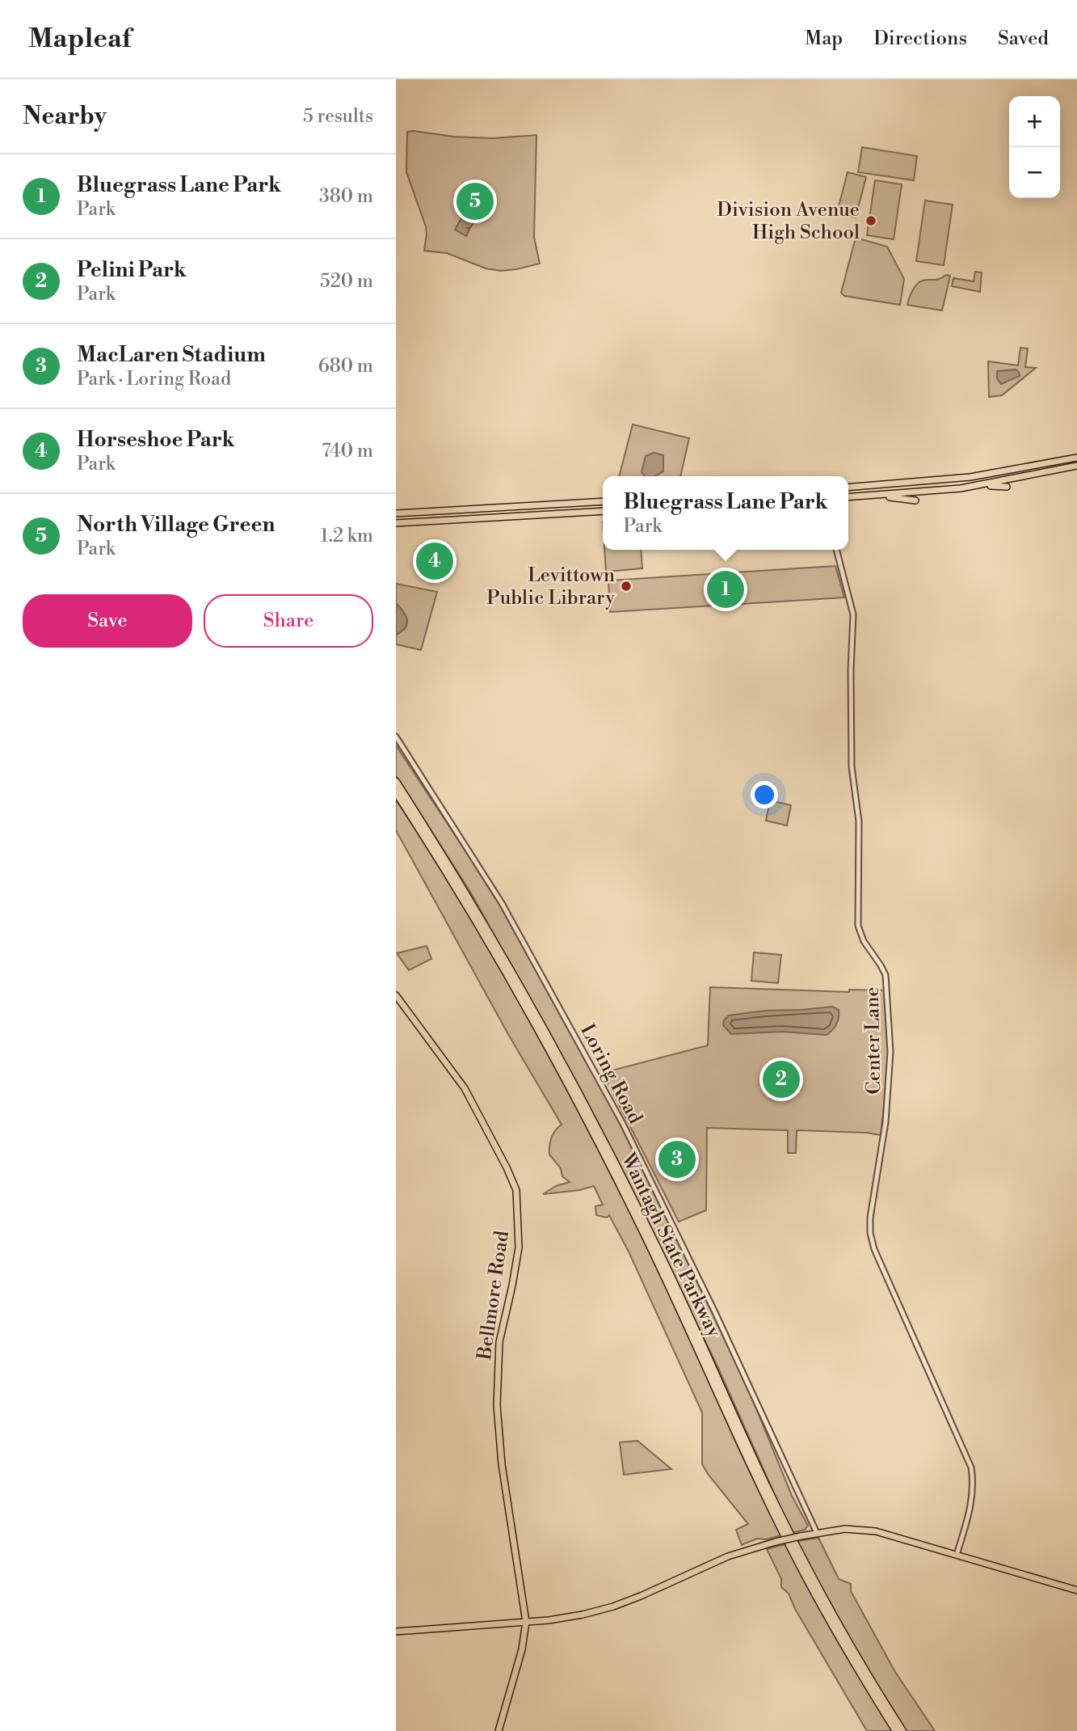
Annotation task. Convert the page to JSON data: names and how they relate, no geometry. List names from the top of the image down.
{
  "streets": {
    "highway": ["Wantagh State Parkway"],
    "main road": ["Bellmore Road"],
    "street": ["Center Lane", "Loring Road"]
  },
  "places": ["Division Avenue High School", "Levittown Public Library"],
  "page": {
    "header": "Mapleaf",
    "nav": ["Map", "Directions", "Saved"],
    "heading": ["Nearby", "5 results"],
    "map_buttons": ["+", "−"],
    "list": [
      {
        "mark": "1",
        "name": "Bluegrass Lane Park",
        "note": "Park",
        "value": "380 m"
      },
      {
        "mark": "2",
        "name": "Pelini Park",
        "note": "Park",
        "value": "520 m"
      },
      {
        "mark": "3",
        "name": "MacLaren Stadium",
        "note": "Park · Loring Road",
        "value": "680 m"
      },
      {
        "mark": "4",
        "name": "Horseshoe Park",
        "note": "Park",
        "value": "740 m"
      },
      {
        "mark": "5",
        "name": "North Village Green",
        "note": "Park",
        "value": "1.2 km"
      }
    ],
    "pins": [
      "5",
      "4",
      "1",
      "2",
      "3"
    ],
    "popup": ["Bluegrass Lane Park", "Park"],
    "buttons": ["Save", "Share"]
  }
}
